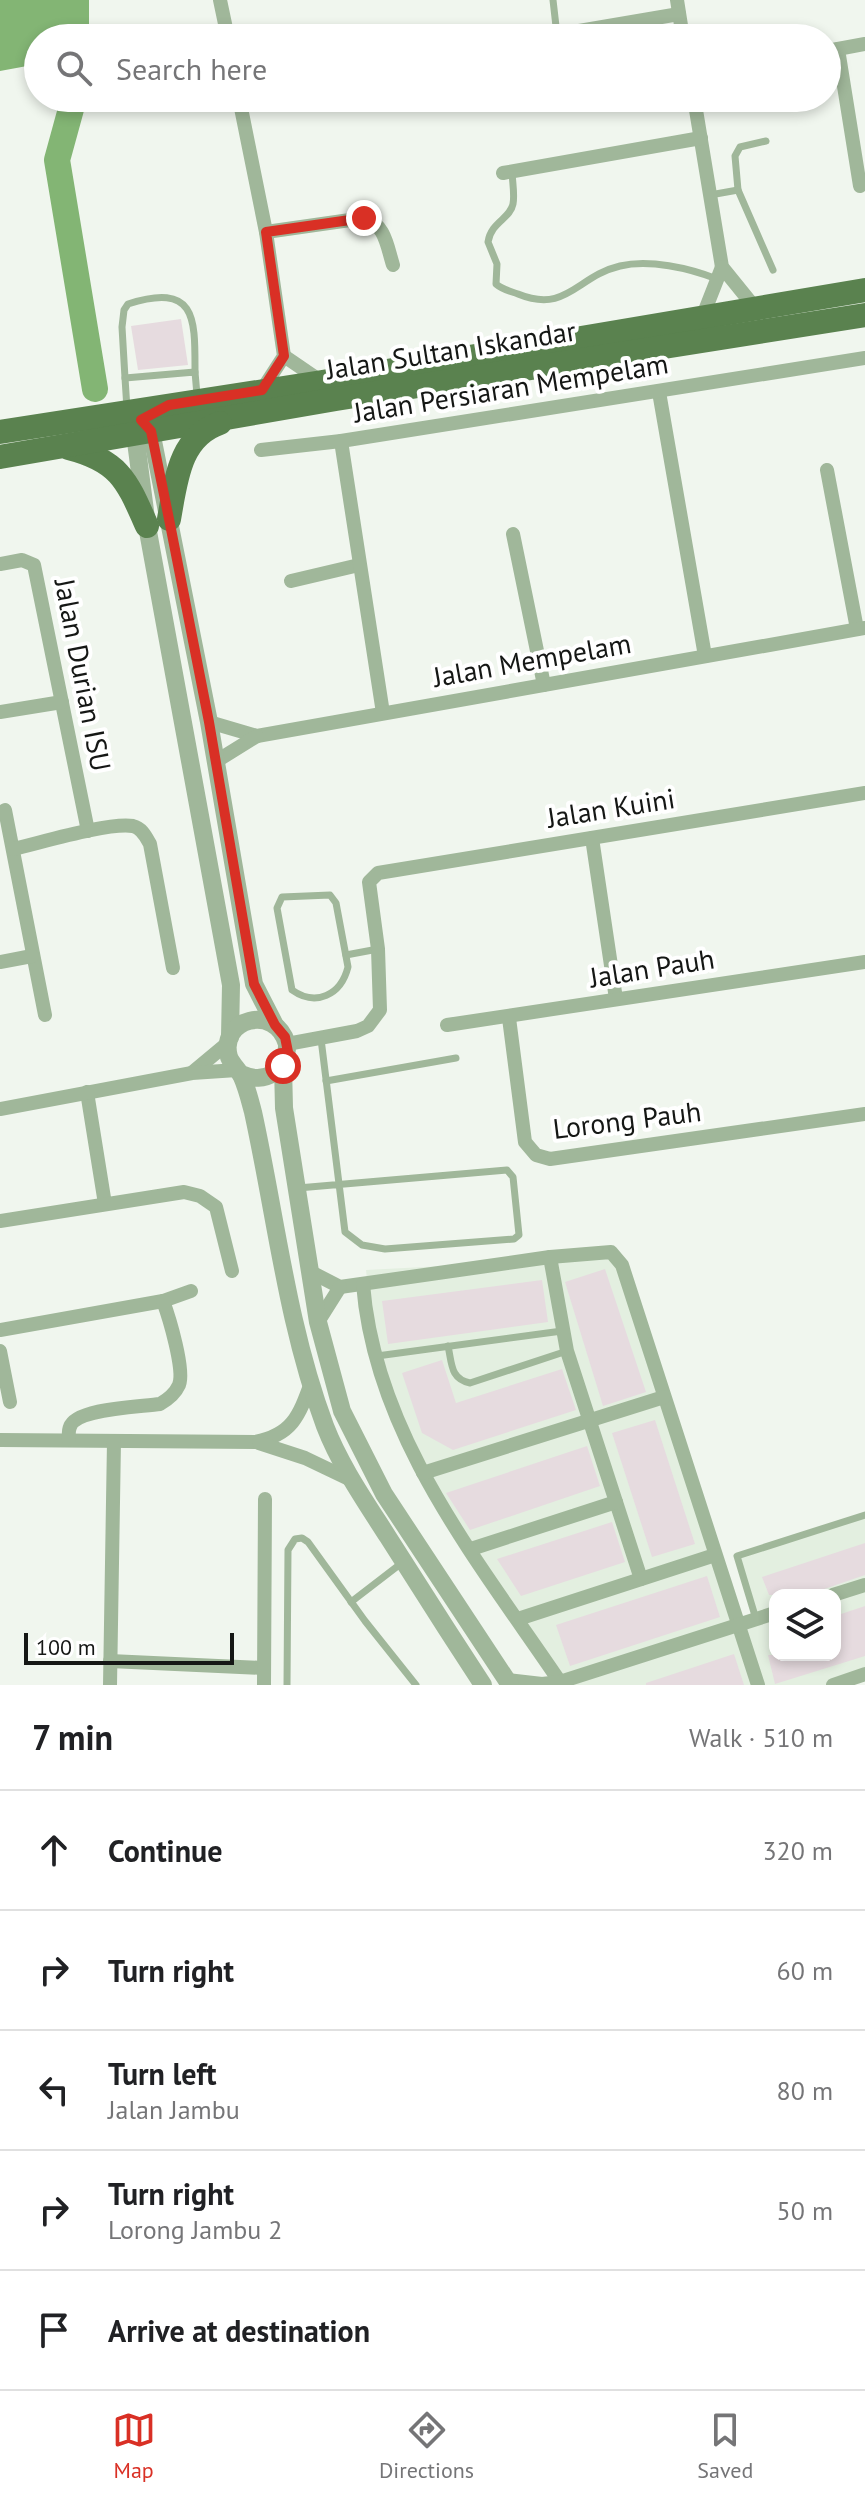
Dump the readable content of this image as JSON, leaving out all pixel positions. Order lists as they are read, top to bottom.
{
  "streets": {
    "main road": ["Jalan Sultan Iskandar"],
    "street": [
      "Jalan Persiaran Mempelam",
      "Jalan Mempelam",
      "Jalan Durian ISU",
      "Jalan Kuini",
      "Jalan Pauh",
      "Lorong Pauh"
    ]
  },
  "crossings": [
    ["Jalan Persiaran Mempelam", "Jalan Mempelam"],
    ["Jalan Pauh", "Lorong Pauh"]
  ],
  "scale_bar": "100 m",
  "page": {
    "search": "Search here",
    "scale": "100 m",
    "heading": ["7 min", "Walk · 510 m"],
    "list": [
      ["Continue", "320 m"],
      ["Turn right", "60 m"],
      ["Turn left", "Jalan Jambu", "80 m"],
      ["Turn right", "Lorong Jambu 2", "50 m"],
      "Arrive at destination"
    ],
    "nav": ["Map", "Directions", "Saved"]
  }
}
